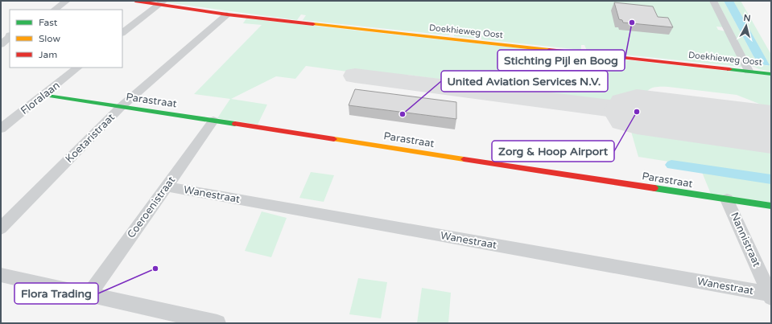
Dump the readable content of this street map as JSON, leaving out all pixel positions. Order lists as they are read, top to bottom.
{
  "streets": {
    "street": [
      "Doekhieweg Oost",
      "Floralaan",
      "Parastraat",
      "Koetaristraat",
      "Wanestraat",
      "Coeroenistraat",
      "Nannistraat"
    ]
  },
  "crossings": [
    ["Doekhieweg Oost", "Koetaristraat"],
    ["Floralaan", "Parastraat"],
    ["Parastraat", "Koetaristraat"],
    ["Parastraat", "Coeroenistraat"],
    ["Parastraat", "Nannistraat"],
    ["Wanestraat", "Coeroenistraat"],
    ["Wanestraat", "Nannistraat"]
  ],
  "places": [
    "Stichting Pijl en Boog",
    "Zorg & Hoop Airport",
    "United Aviation Services N.V.",
    "Flora Trading"
  ],
  "legend": ["Fast", "Slow", "Jam"],
  "north": "top"
}
